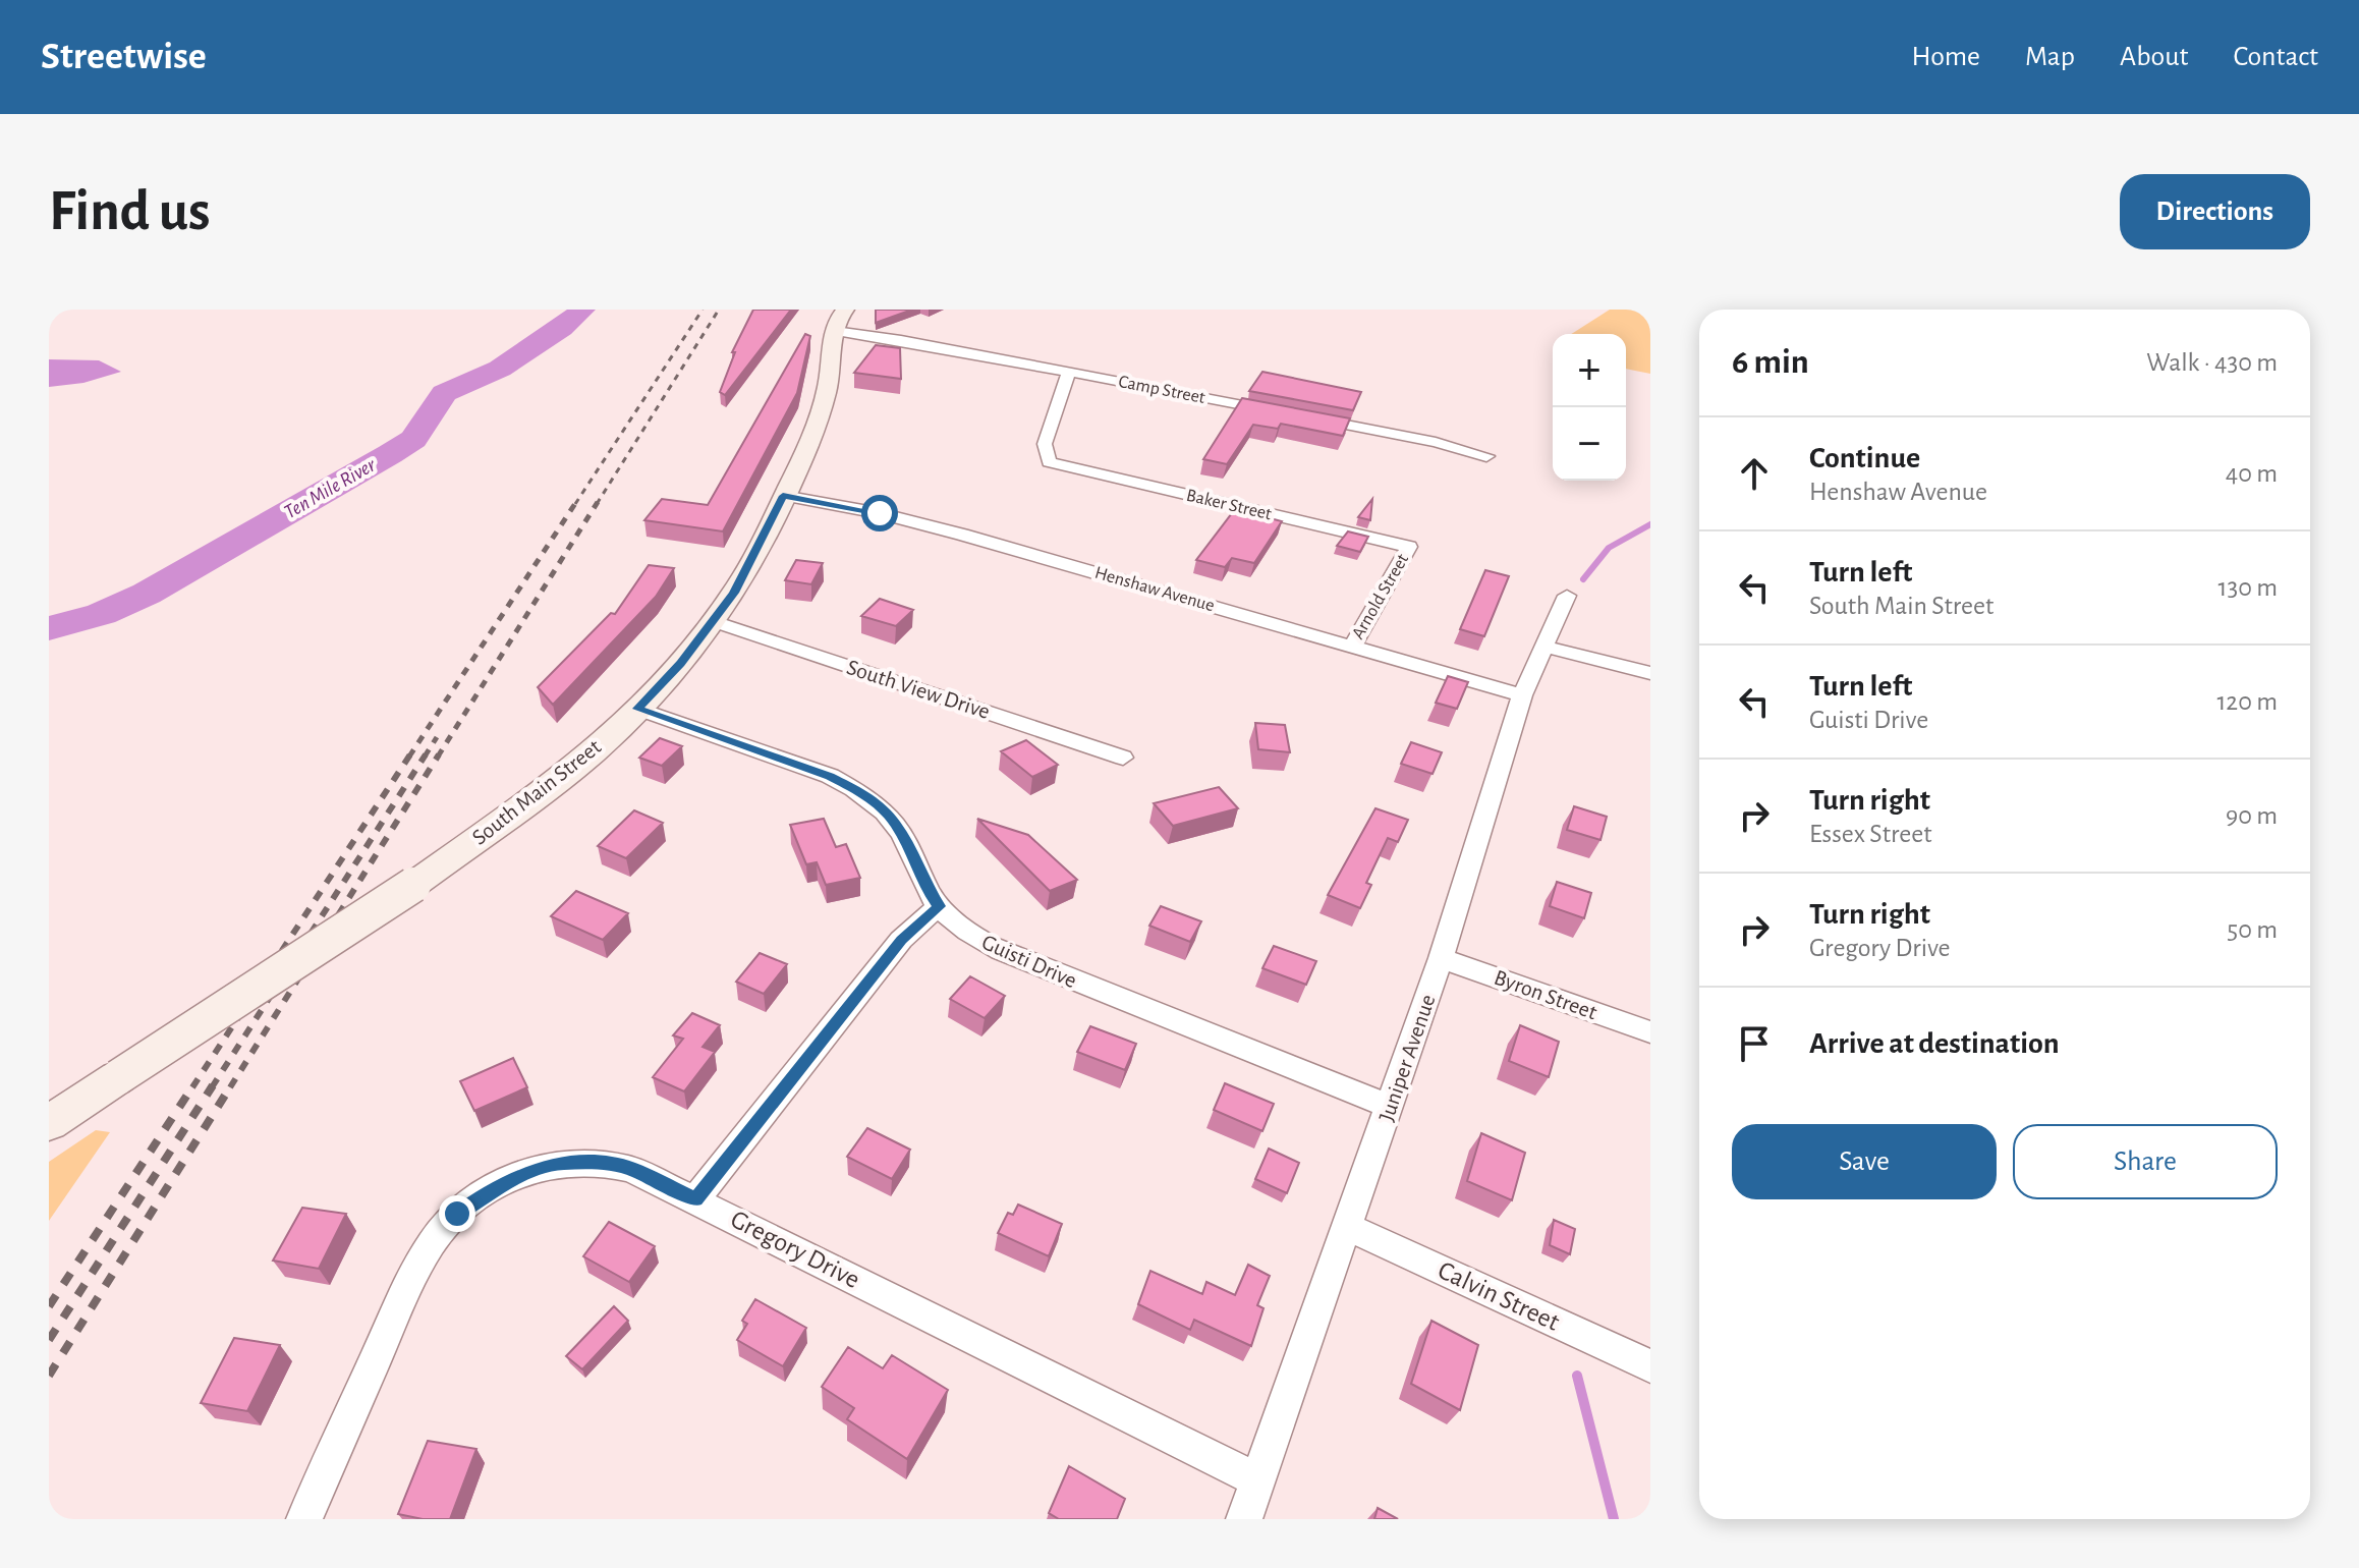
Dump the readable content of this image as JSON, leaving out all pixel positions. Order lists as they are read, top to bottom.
{
  "streets": {
    "main road": ["South Main Street"],
    "street": [
      "Camp Street",
      "Baker Street",
      "Henshaw Avenue",
      "Arnold Street",
      "South View Drive",
      "Guisti Drive",
      "Byron Street",
      "Juniper Avenue",
      "Gregory Drive",
      "Calvin Street"
    ]
  },
  "crossings": [
    ["Camp Street", "Baker Street"],
    ["Camp Street", "South Main Street"],
    ["Baker Street", "Arnold Street"],
    ["Henshaw Avenue", "Arnold Street"],
    ["Henshaw Avenue", "South Main Street"],
    ["Henshaw Avenue", "Juniper Avenue"],
    ["South View Drive", "South Main Street"],
    ["South Main Street", "Guisti Drive"],
    ["Guisti Drive", "Juniper Avenue"],
    ["Byron Street", "Juniper Avenue"],
    ["Juniper Avenue", "Gregory Drive"],
    ["Juniper Avenue", "Calvin Street"]
  ],
  "water": ["Ten Mile River"],
  "page": {
    "header": "Streetwise",
    "nav": [
      "Home",
      "Map",
      "About",
      "Contact"
    ],
    "buttons": [
      "Directions",
      ["Save", "Share"]
    ],
    "title": "Find us",
    "heading": ["6 min", "Walk · 430 m"],
    "map_buttons": ["+", "−"],
    "list": [
      ["Continue", "Henshaw Avenue", "40 m"],
      ["Turn left", "South Main Street", "130 m"],
      ["Turn left", "Guisti Drive", "120 m"],
      ["Turn right", "Essex Street", "90 m"],
      ["Turn right", "Gregory Drive", "50 m"],
      "Arrive at destination"
    ]
  }
}
